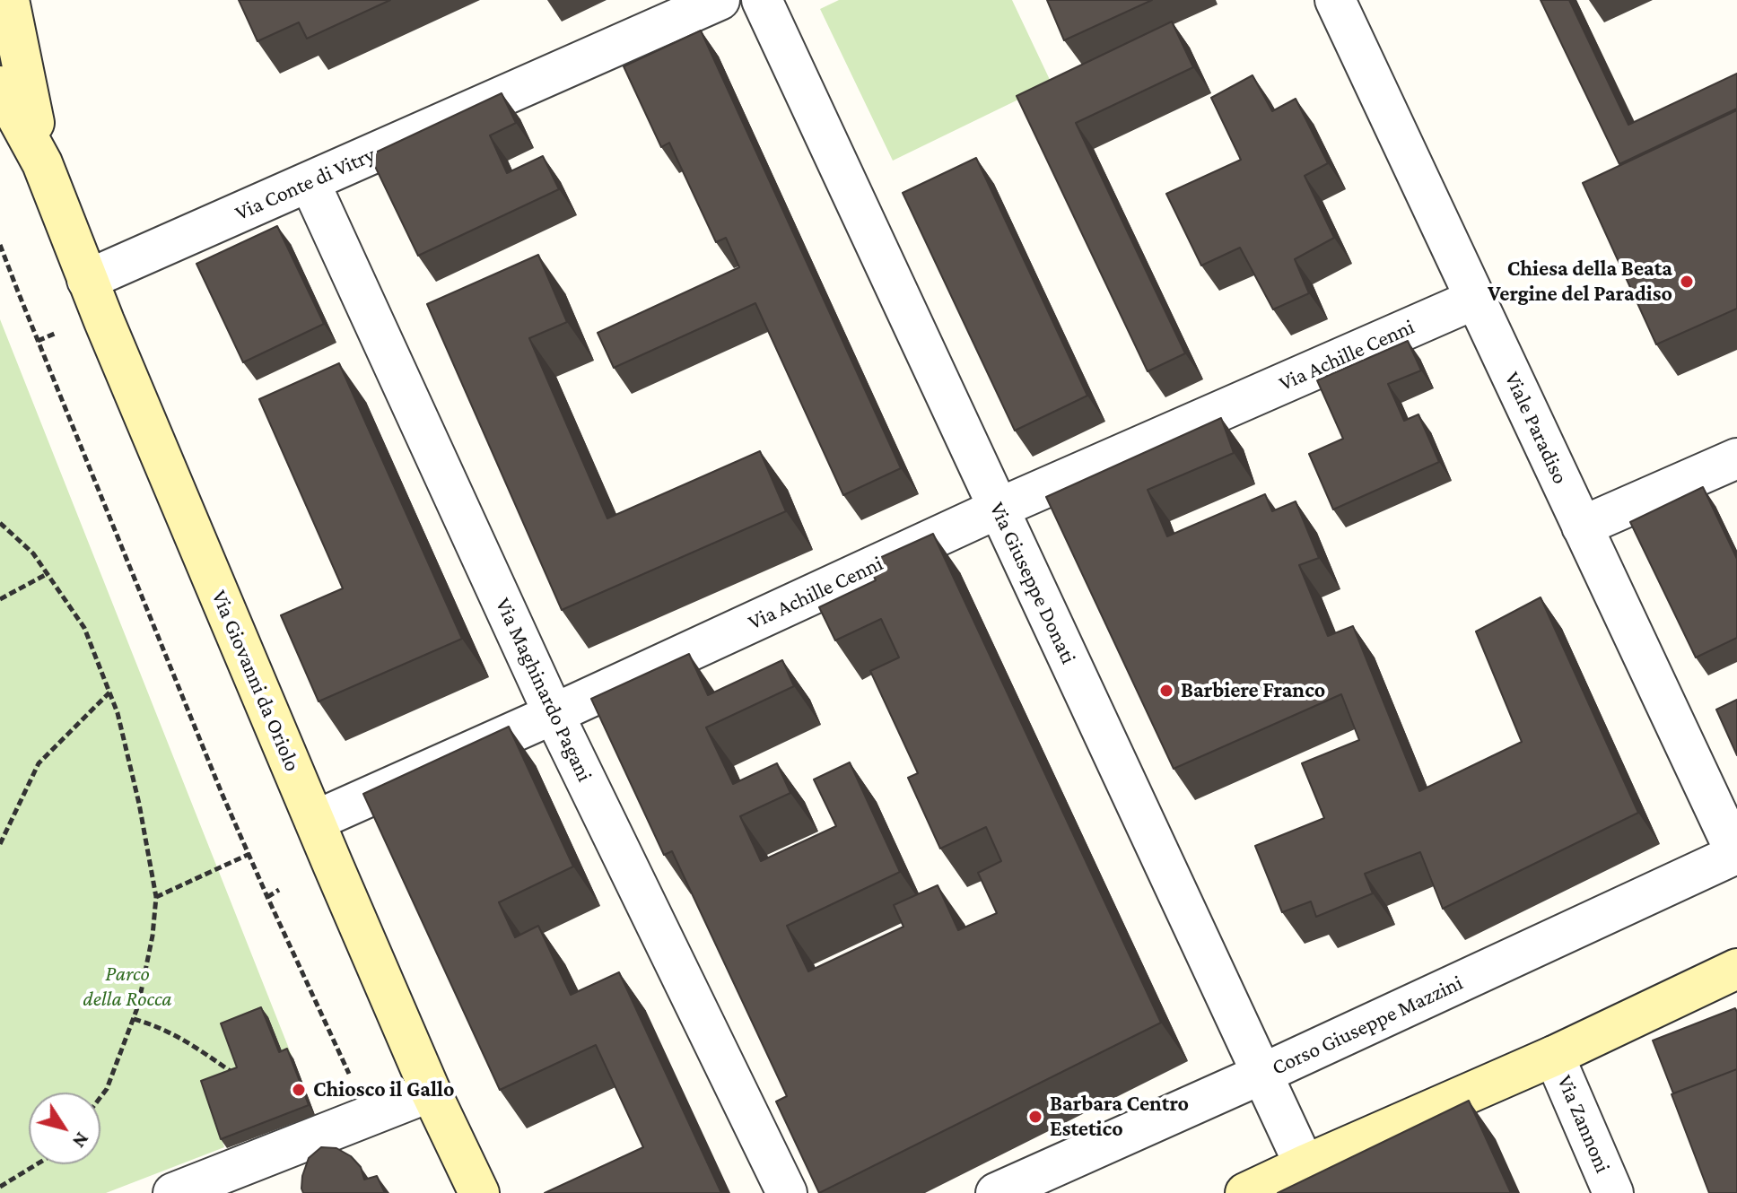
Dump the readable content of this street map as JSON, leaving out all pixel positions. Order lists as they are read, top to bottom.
{
  "streets": {
    "main road": ["Via Giovanni da Oriolo"],
    "street": [
      "Via Conte di Vitry",
      "Via Achille Cenni",
      "Viale Paradiso",
      "Via Giuseppe Donati",
      "Via Maghinardo Pagani",
      "Corso Giuseppe Mazzini",
      "Via Zannoni"
    ]
  },
  "crossings": [
    ["Via Conte di Vitry", "Via Giovanni da Oriolo"],
    ["Via Conte di Vitry", "Via Maghinardo Pagani"],
    ["Via Achille Cenni", "Viale Paradiso"],
    ["Via Achille Cenni", "Via Giuseppe Donati"],
    ["Via Achille Cenni", "Via Giovanni da Oriolo"],
    ["Via Achille Cenni", "Via Maghinardo Pagani"],
    ["Viale Paradiso", "Corso Giuseppe Mazzini"],
    ["Via Giuseppe Donati", "Corso Giuseppe Mazzini"]
  ],
  "parks": ["Parco della Rocca"],
  "places": [
    "Chiesa della Beata Vergine del Paradiso",
    "Barbiere Franco",
    "Chiosco il Gallo",
    "Barbara Centro Estetico"
  ],
  "north": "bottom right"
}
